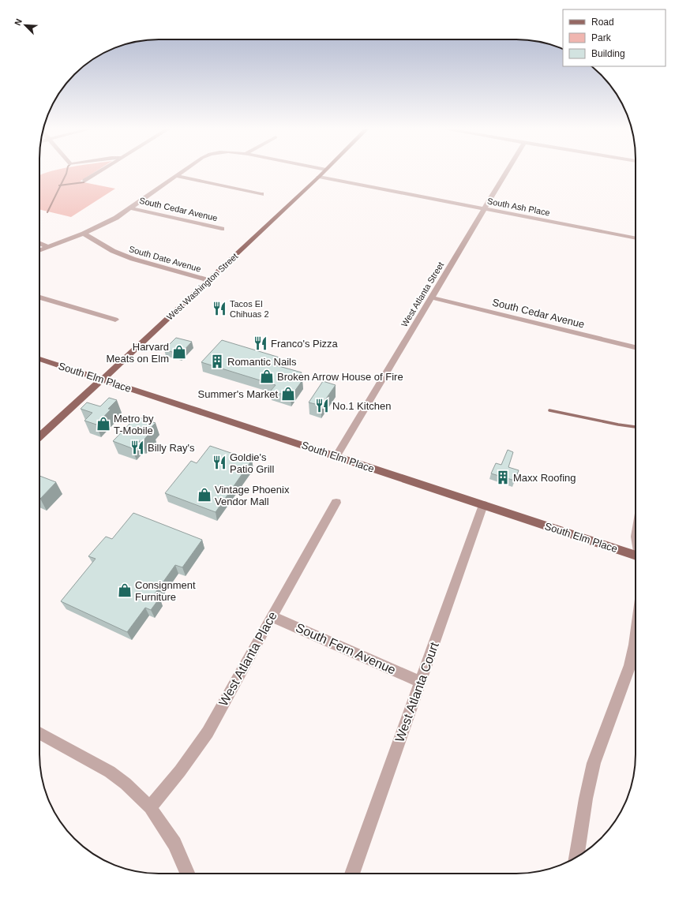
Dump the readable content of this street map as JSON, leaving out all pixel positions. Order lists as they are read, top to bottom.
{
  "streets": {
    "main road": ["West Washington Street", "South Elm Place"],
    "street": [
      "South Ash Place",
      "South Cedar Avenue",
      "South Date Avenue",
      "West Atlanta Street",
      "South Fern Avenue",
      "West Atlanta Place",
      "West Atlanta Court"
    ]
  },
  "crossings": [
    ["South Ash Place", "West Washington Street"],
    ["South Ash Place", "West Atlanta Street"],
    ["South Cedar Avenue", "West Atlanta Street"],
    ["South Date Avenue", "West Washington Street"],
    ["West Washington Street", "South Elm Place"],
    ["West Atlanta Street", "South Elm Place"],
    ["South Elm Place", "West Atlanta Court"],
    ["South Fern Avenue", "West Atlanta Place"],
    ["South Fern Avenue", "West Atlanta Court"]
  ],
  "places": {
    "restaurant": [
      "Tacos El Chihuas 2",
      "Franco's Pizza",
      "No.1 Kitchen",
      "Billy Ray's",
      "Goldie's Patio Grill"
    ],
    "shop": [
      "Harvard Meats on Elm",
      "Broken Arrow House of Fire",
      "Summer's Market",
      "Metro by T-Mobile",
      "Vintage Phoenix Vendor Mall",
      "Consignment Furniture"
    ],
    "building": ["Romantic Nails", "Maxx Roofing"]
  },
  "legend": ["Road", "Park", "Building"],
  "north": "top left"
}
